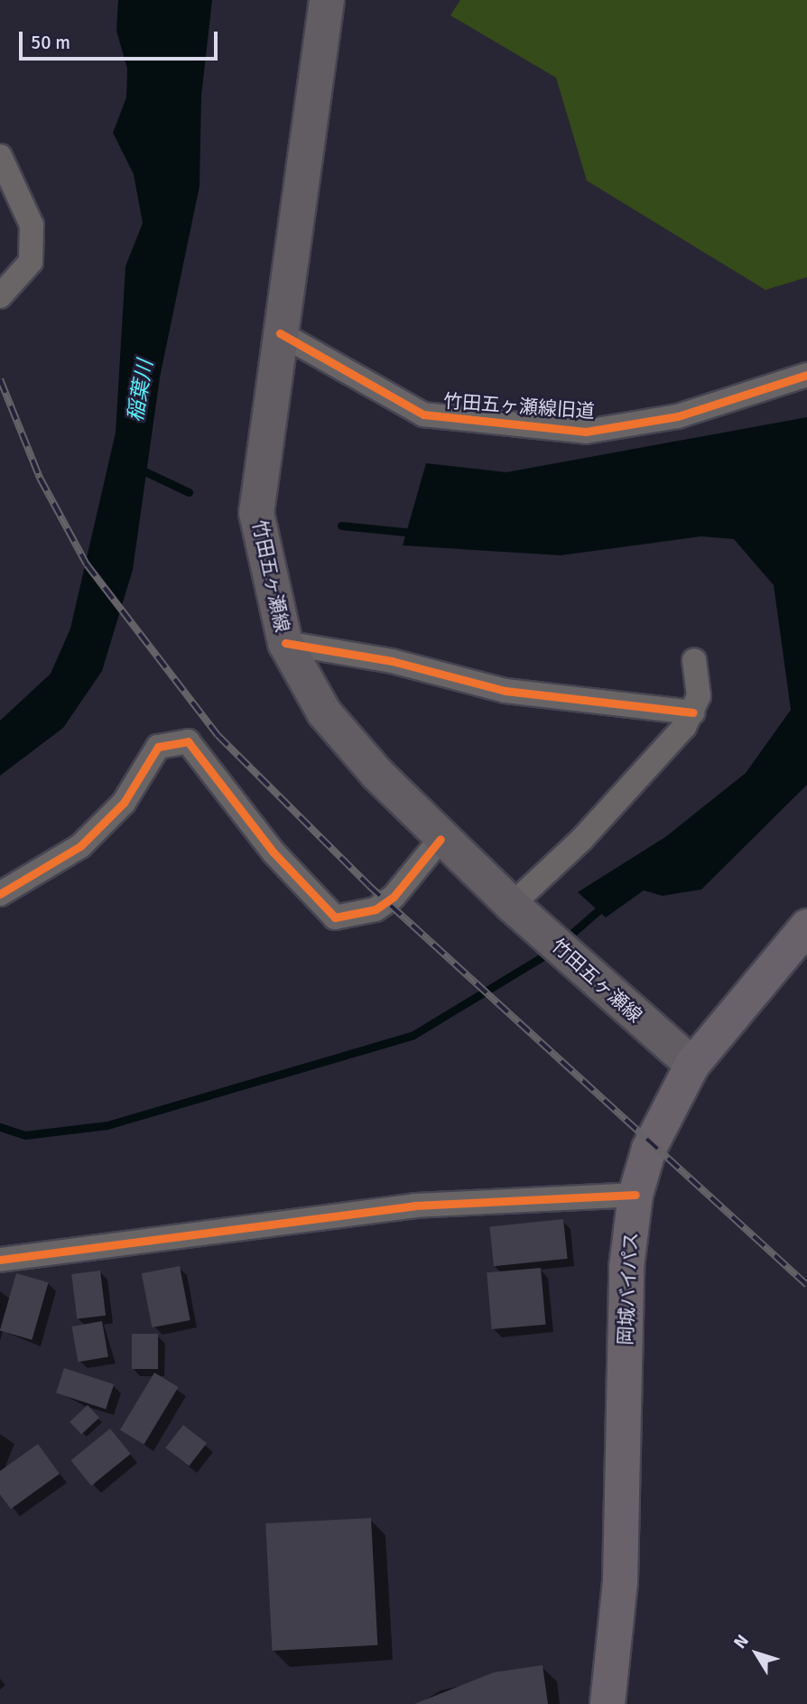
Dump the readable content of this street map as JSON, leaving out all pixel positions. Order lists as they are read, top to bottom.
{
  "streets": {
    "highway": ["岡城バイパス"],
    "main road": ["竹田五ヶ瀬線"],
    "street": ["竹田五ヶ瀬線旧道"]
  },
  "crossings": [
    ["竹田五ヶ瀬線旧道", "竹田五ヶ瀬線"],
    ["竹田五ヶ瀬線", "岡城バイパス"]
  ],
  "water": ["稲葉川"],
  "scale_bar": "50 m",
  "north": "top left"
}
